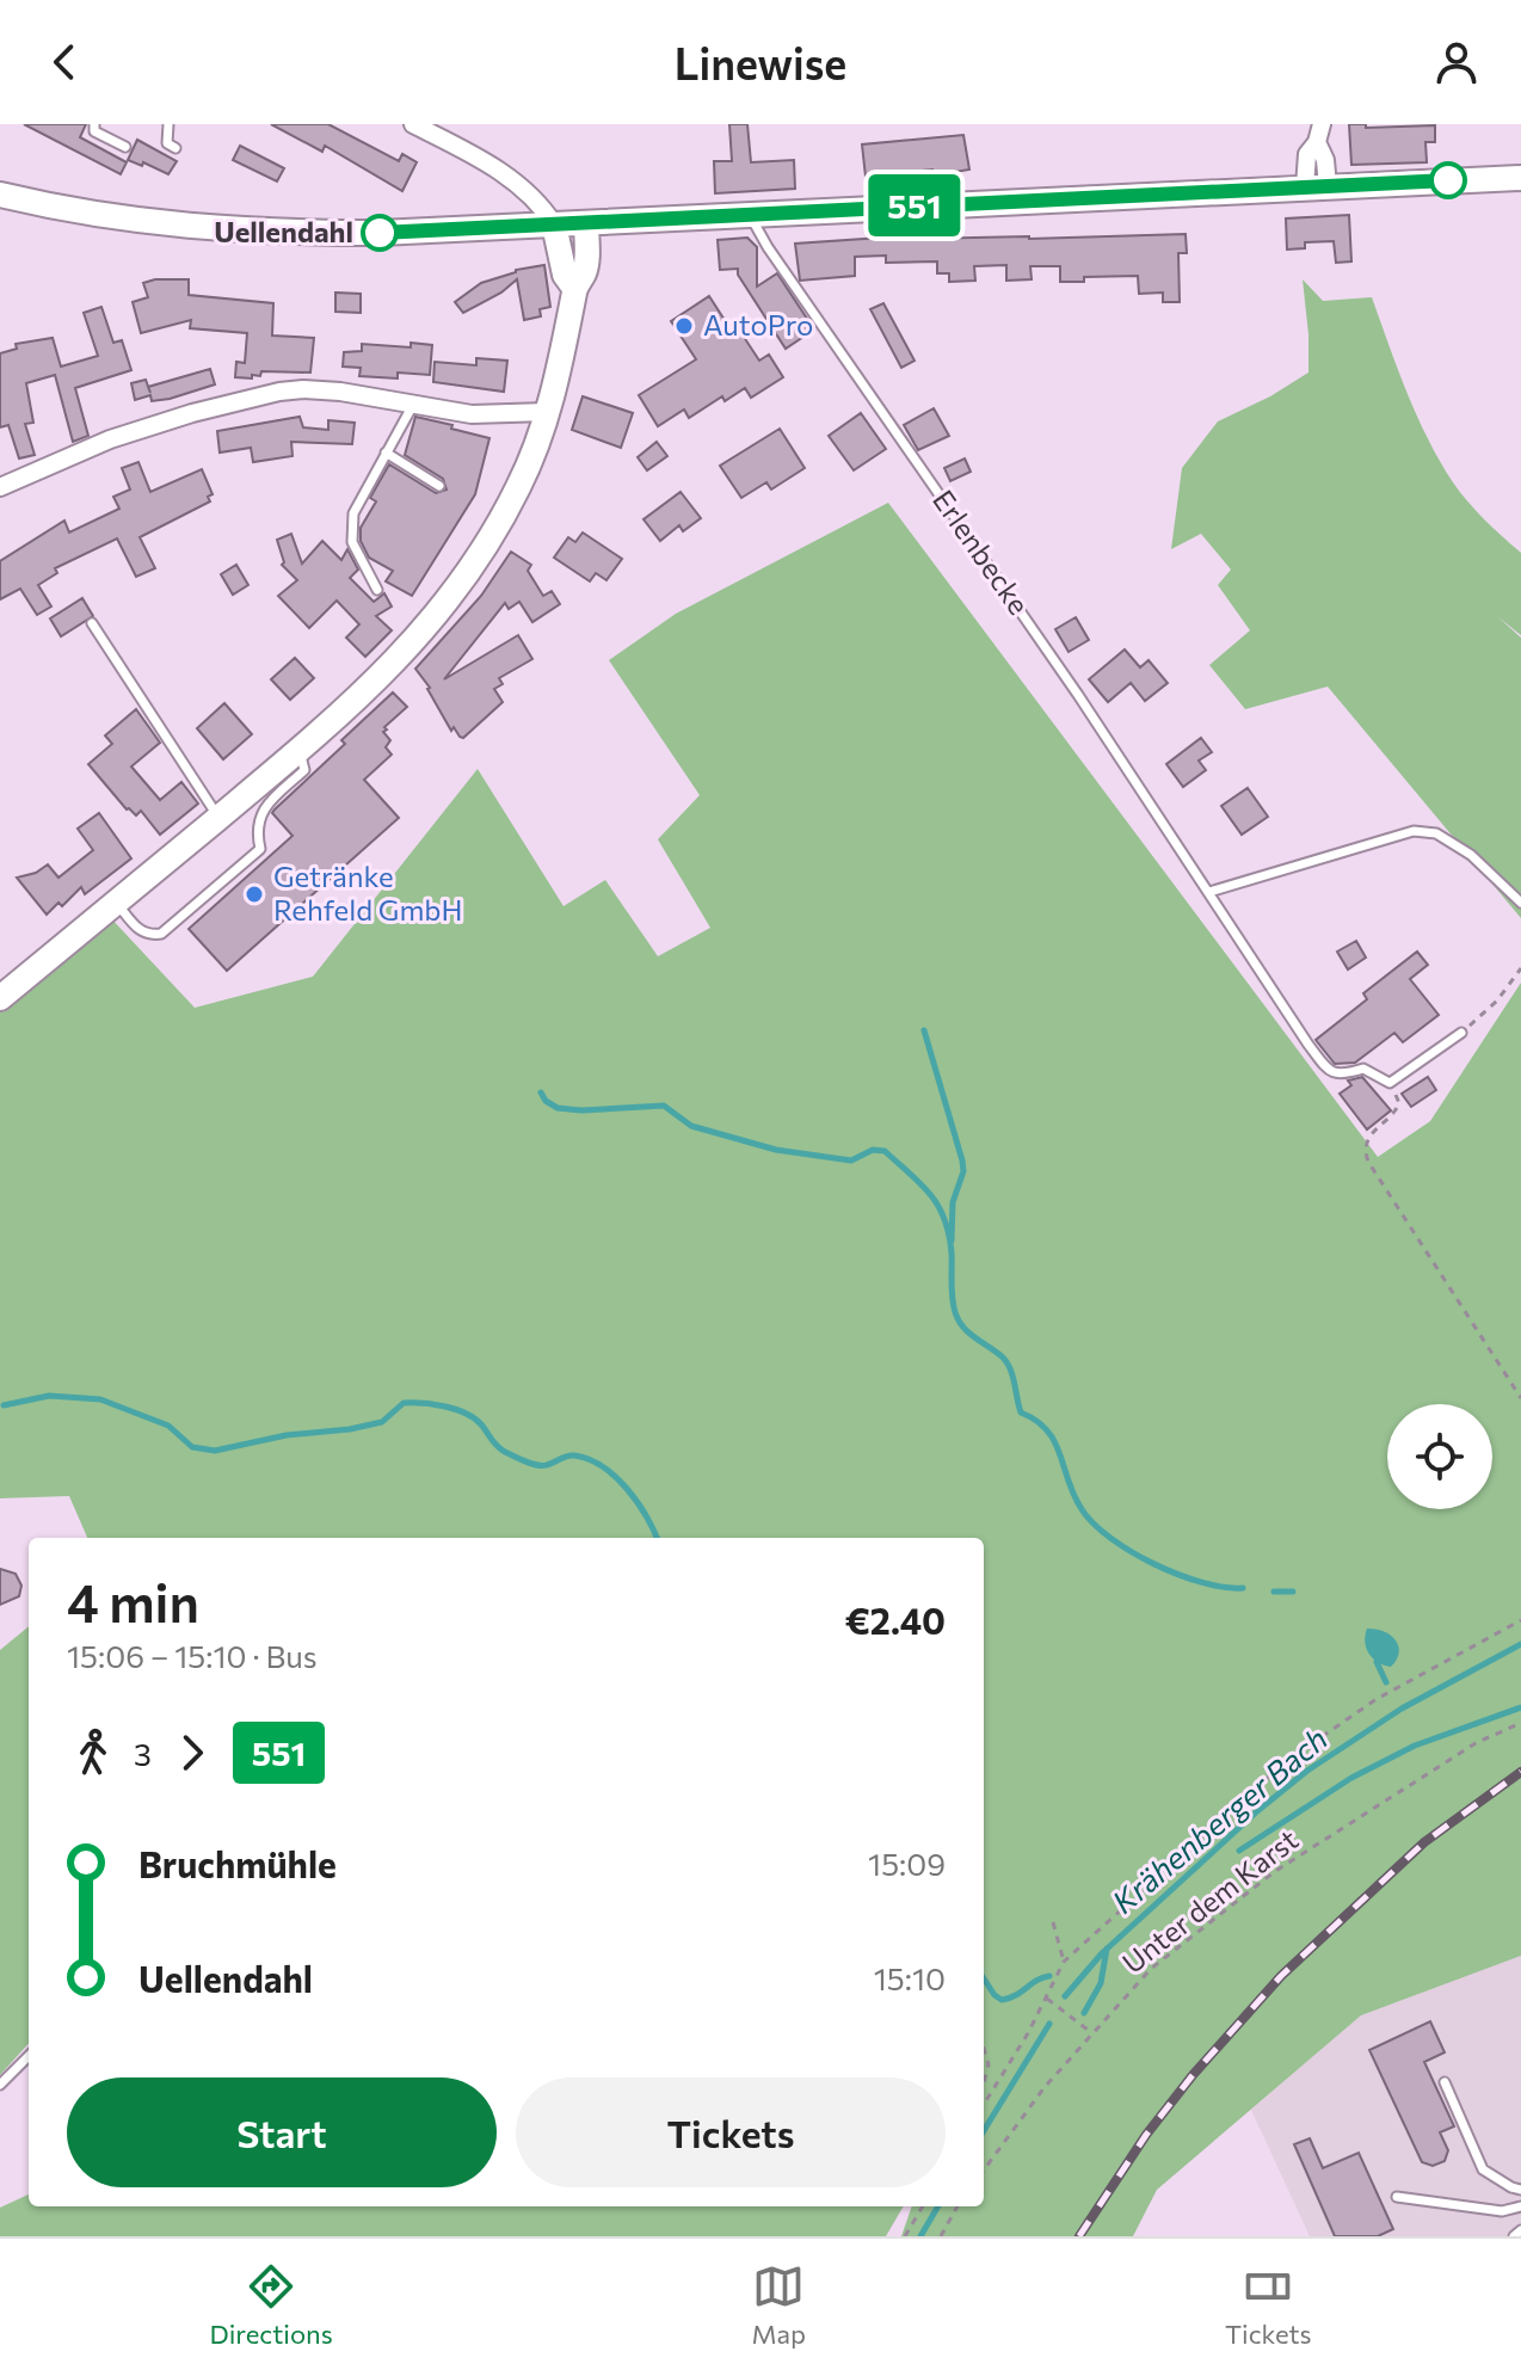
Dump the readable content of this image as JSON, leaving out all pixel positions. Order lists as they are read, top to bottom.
{
  "streets": {
    "lane": ["Erlenbecke"],
    "path": ["Unter dem Karst"]
  },
  "water": ["Krähenberger Bach"],
  "places": ["Uellendahl", "AutoPro", "Getränke Rehfeld GmbH"],
  "lines": ["bus line 551"],
  "page": {
    "header": "Linewise",
    "on_map": "551",
    "heading": ["4 min", "15:06 – 15:10 · Bus", "€2.40"],
    "legs": ["3", "551"],
    "list": [
      {
        "name": "Bruchmühle",
        "value": "15:09"
      },
      {
        "name": "Uellendahl",
        "value": "15:10"
      }
    ],
    "buttons": ["Start", "Tickets"],
    "tabs": ["Directions", "Map", "Tickets"]
  }
}
